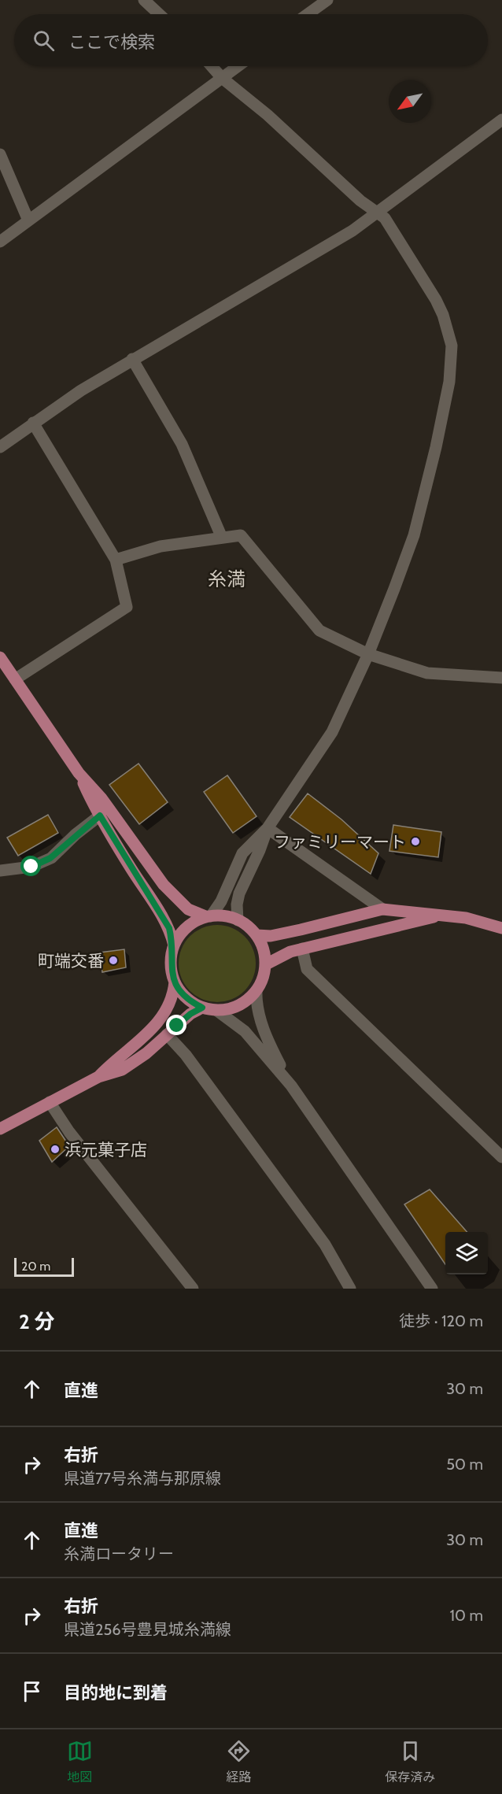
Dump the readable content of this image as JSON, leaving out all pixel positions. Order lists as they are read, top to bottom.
{
  "districts": ["糸満"],
  "places": ["ファミリーマート", "町端交番", "浜元菓子店"],
  "scale_bar": "20 m",
  "north": "bottom left",
  "page": {
    "search": "ここで検索",
    "scale": "20 m",
    "heading": ["2 分", "徒歩 · 120 m"],
    "list": [
      ["直進", "30 m"],
      ["右折", "県道77号糸満与那原線", "50 m"],
      ["直進", "糸満ロータリー", "30 m"],
      ["右折", "県道256号豊見城糸満線", "10 m"],
      "目的地に到着"
    ],
    "nav": ["地図", "経路", "保存済み"]
  }
}
